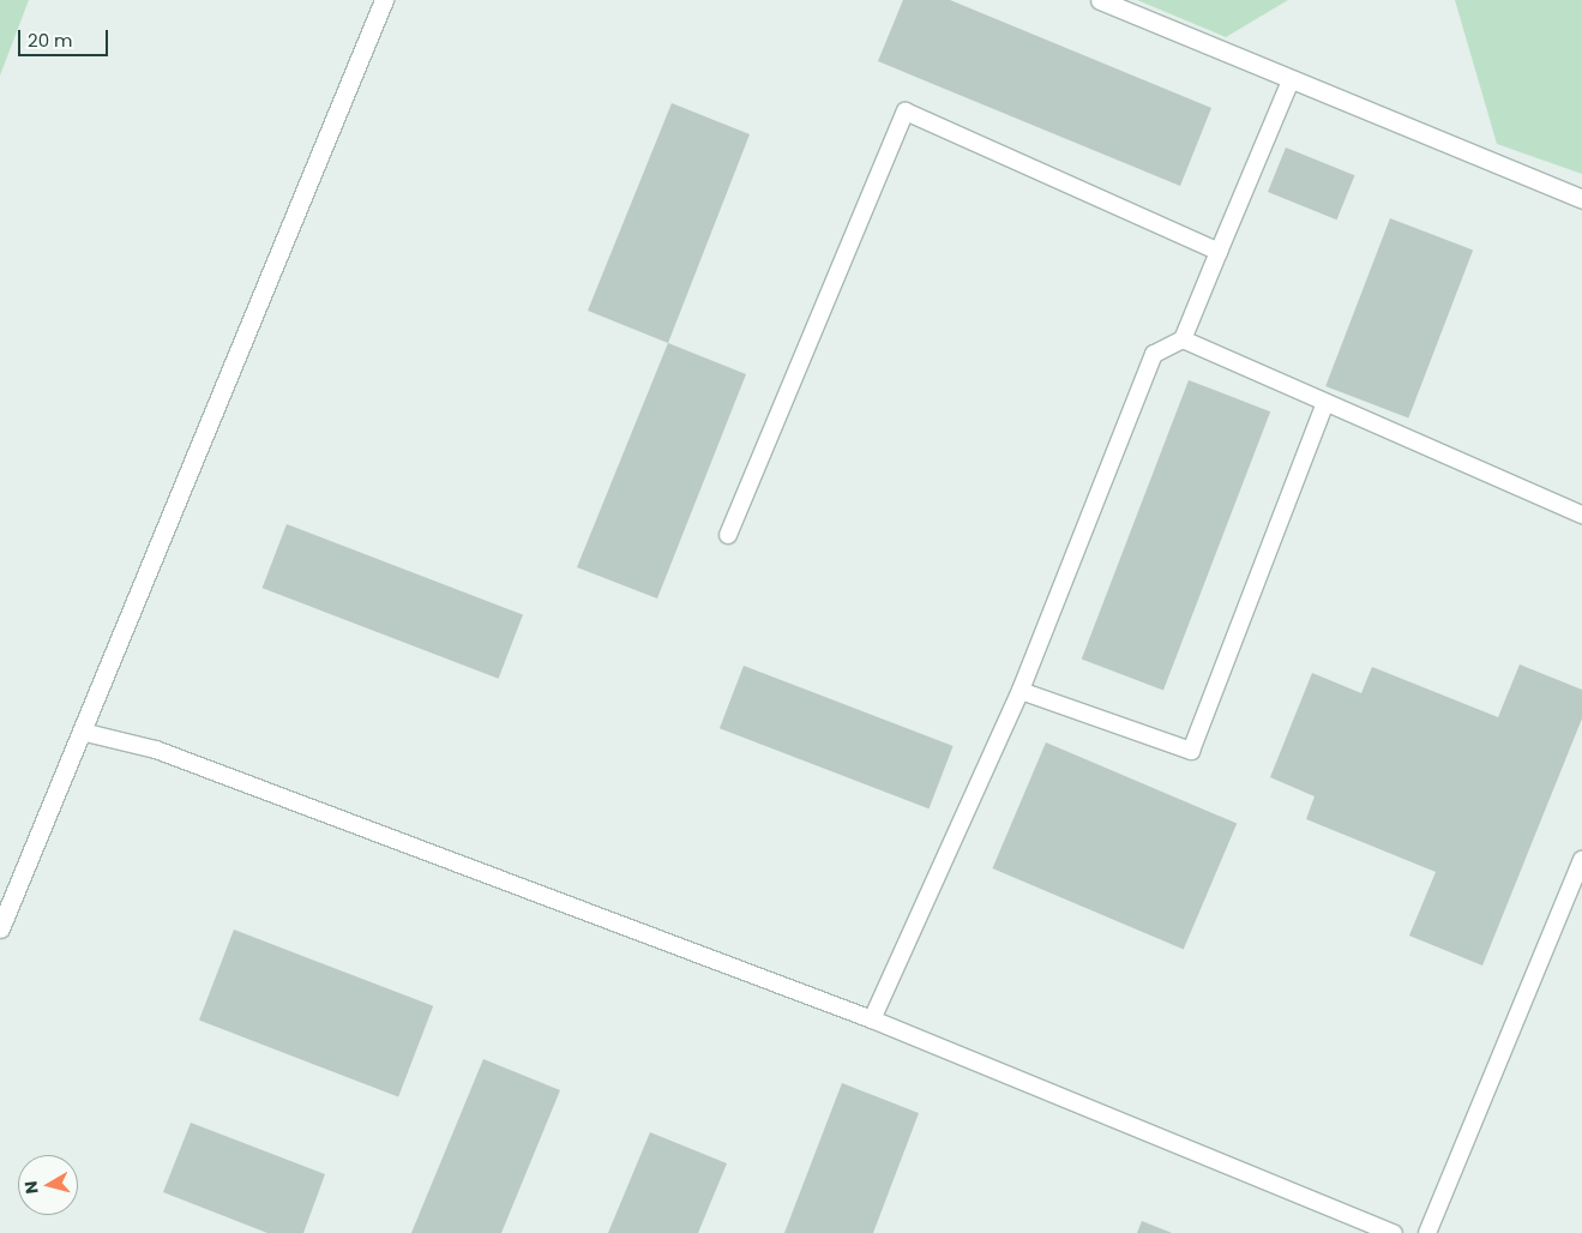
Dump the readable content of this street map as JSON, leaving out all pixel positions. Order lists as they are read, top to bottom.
{
  "scale_bar": "20 m",
  "north": "left"
}
